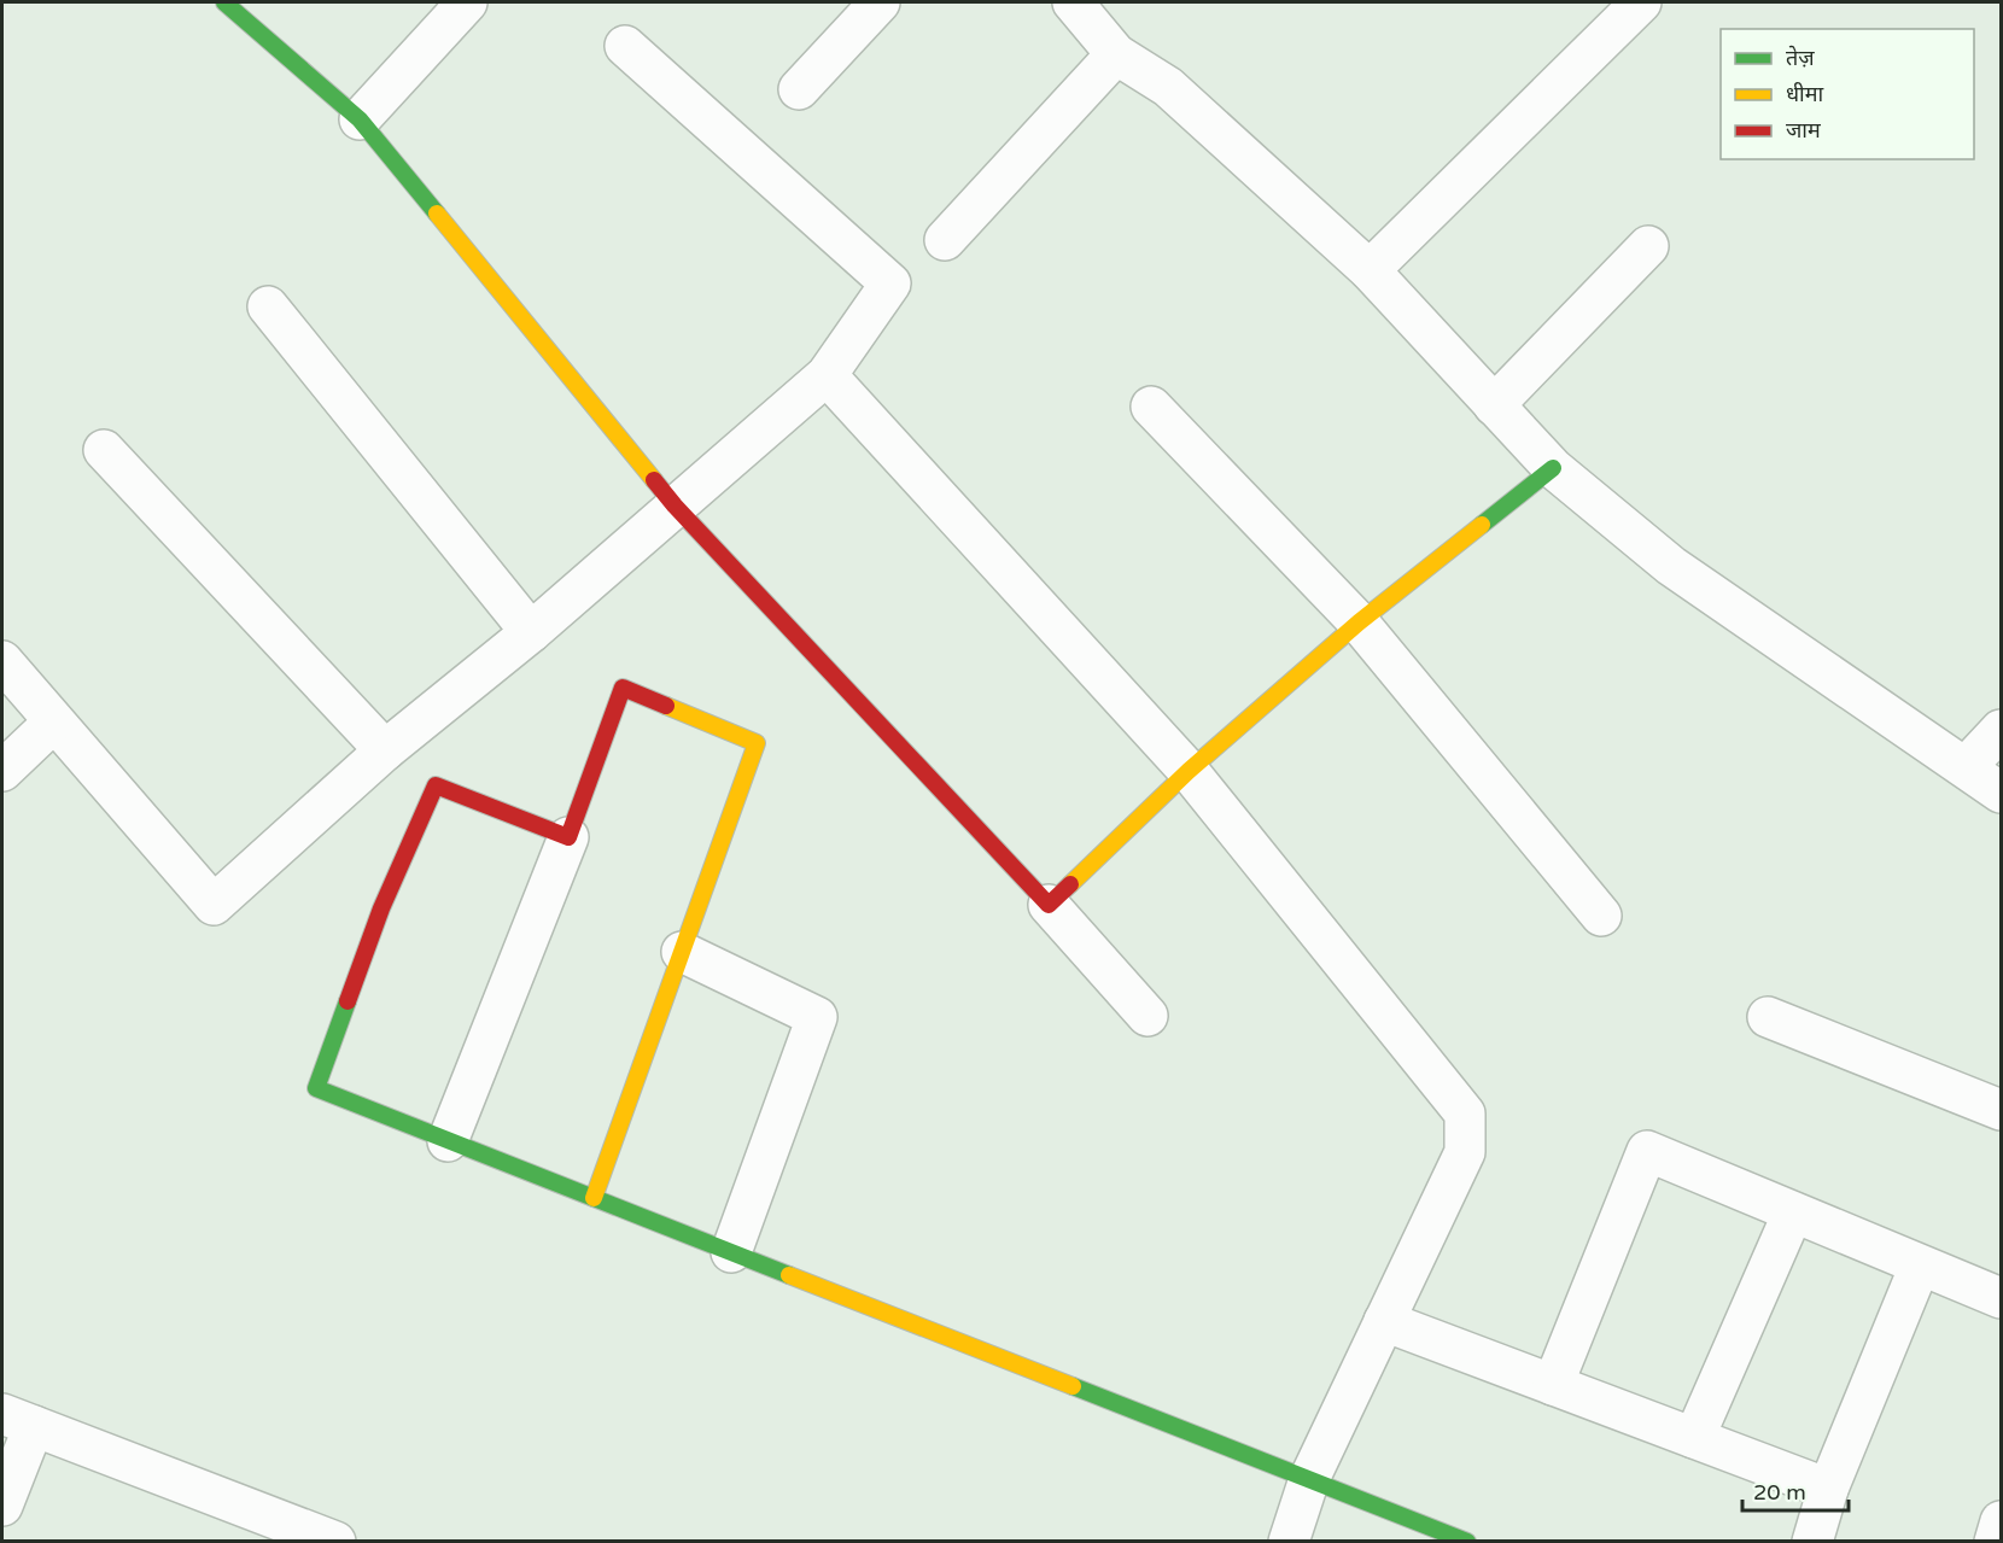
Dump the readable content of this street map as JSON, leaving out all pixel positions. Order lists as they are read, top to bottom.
{
  "legend": ["तेज़", "धीमा", "जाम"],
  "scale_bar": "20 m"
}
